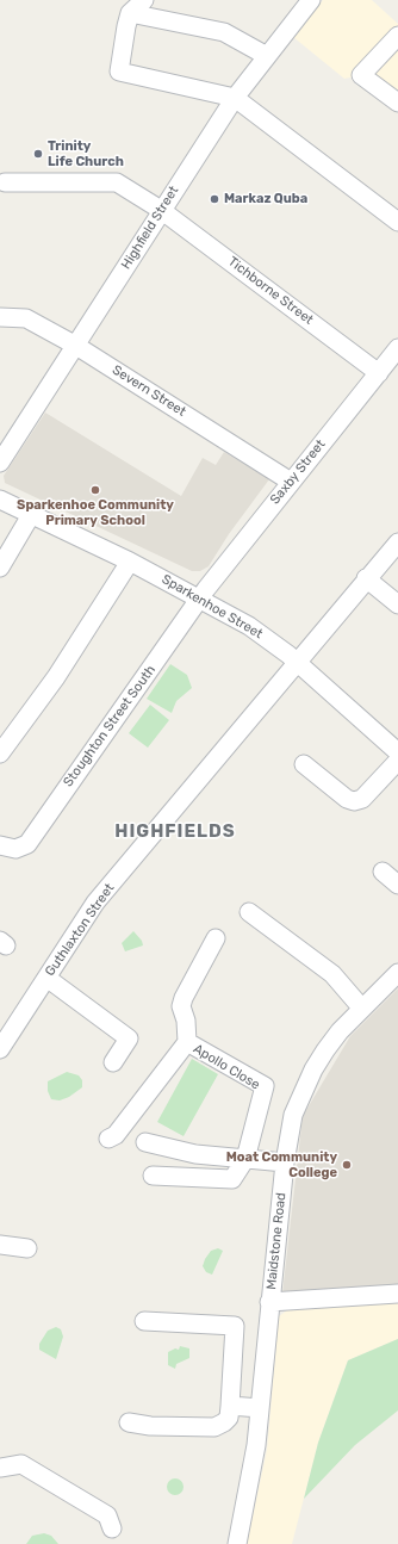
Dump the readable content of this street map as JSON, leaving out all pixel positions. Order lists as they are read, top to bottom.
{
  "streets": {
    "street": [
      "Highfield Street",
      "Tichborne Street",
      "Severn Street",
      "Saxby Street",
      "Sparkenhoe Street",
      "Stoughton Street South",
      "Guthlaxton Street",
      "Apollo Close",
      "Maidstone Road"
    ]
  },
  "crossings": [
    ["Highfield Street", "Tichborne Street"],
    ["Highfield Street", "Severn Street"],
    ["Tichborne Street", "Saxby Street"],
    ["Severn Street", "Saxby Street"],
    ["Saxby Street", "Sparkenhoe Street"],
    ["Saxby Street", "Stoughton Street South"],
    ["Sparkenhoe Street", "Stoughton Street South"],
    ["Sparkenhoe Street", "Guthlaxton Street"]
  ],
  "districts": ["HIGHFIELDS"],
  "places": [
    "Trinity Life Church",
    "Markaz Quba",
    "Sparkenhoe Community Primary School",
    "Moat Community College"
  ]
}
